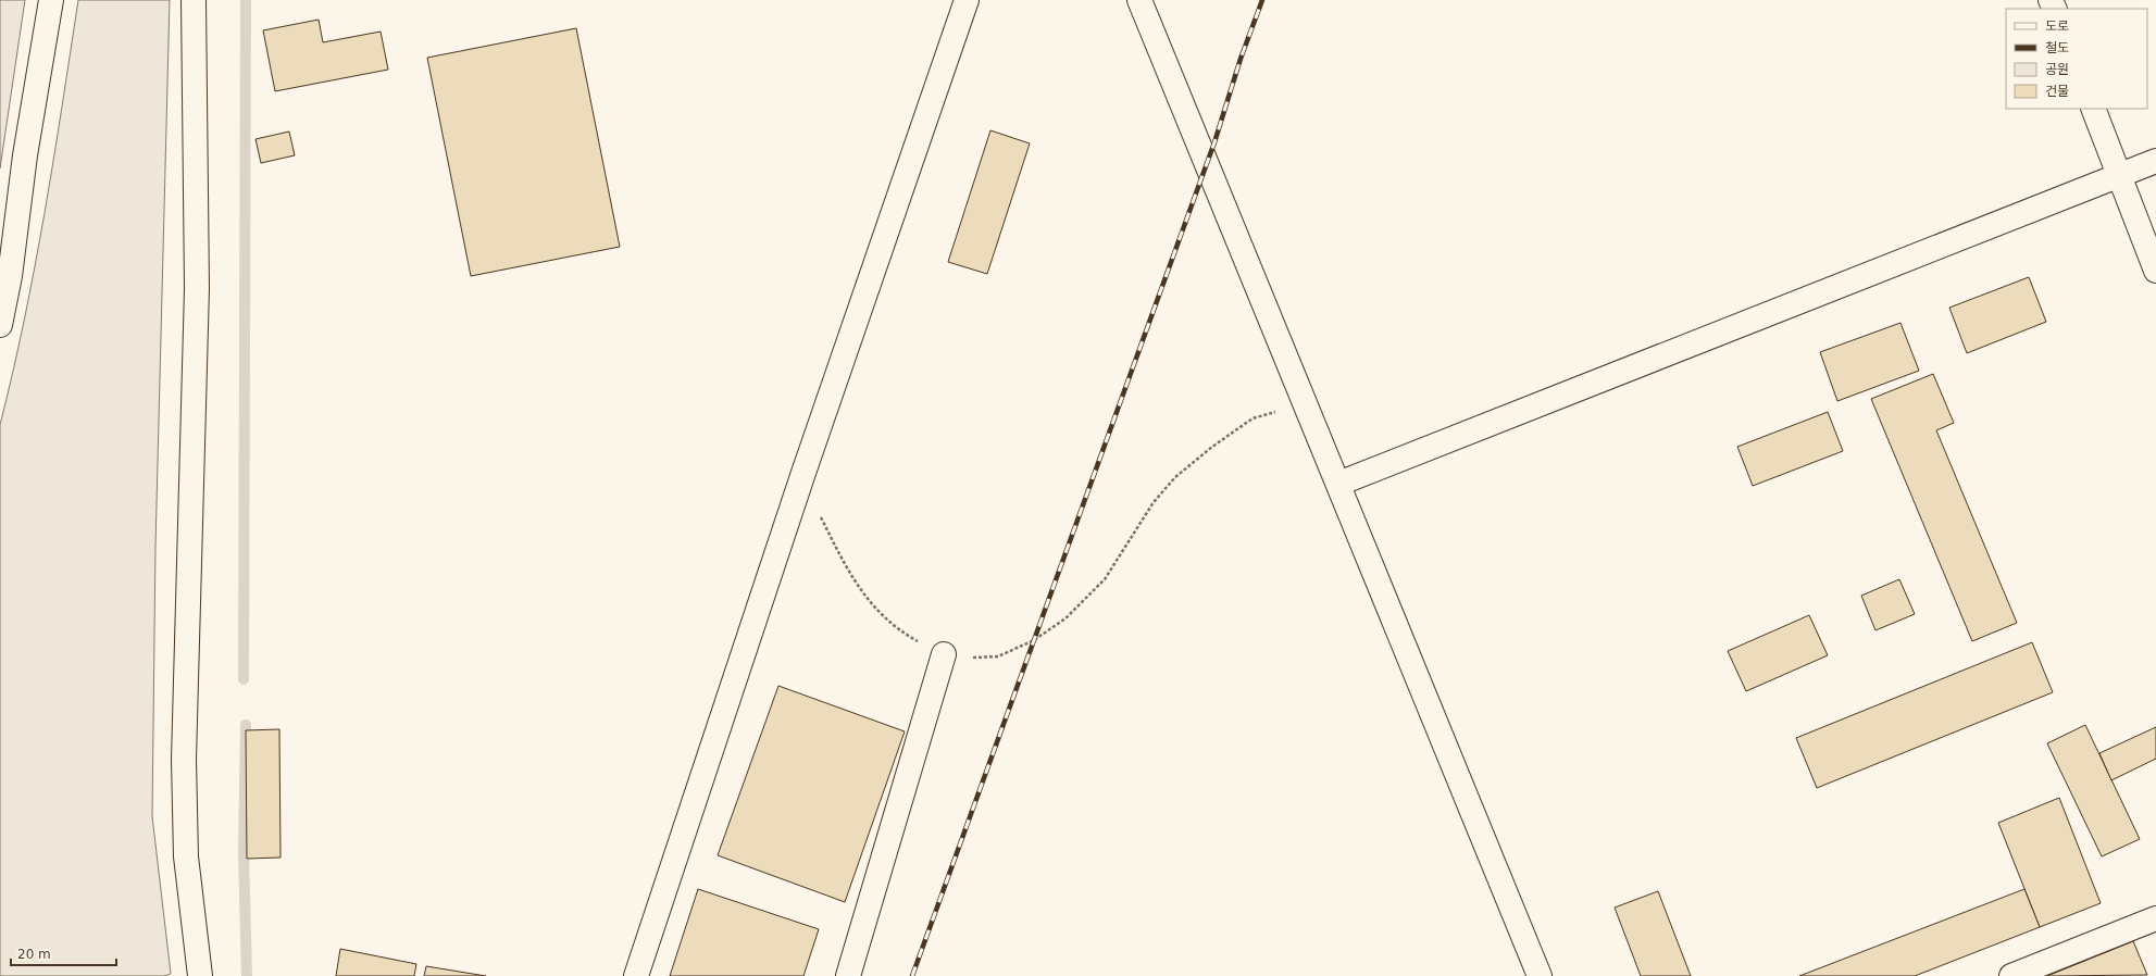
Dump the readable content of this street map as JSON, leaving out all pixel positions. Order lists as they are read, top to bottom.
{
  "legend": [
    "도로",
    "철도",
    "공원",
    "건물"
  ],
  "scale_bar": "20 m"
}
